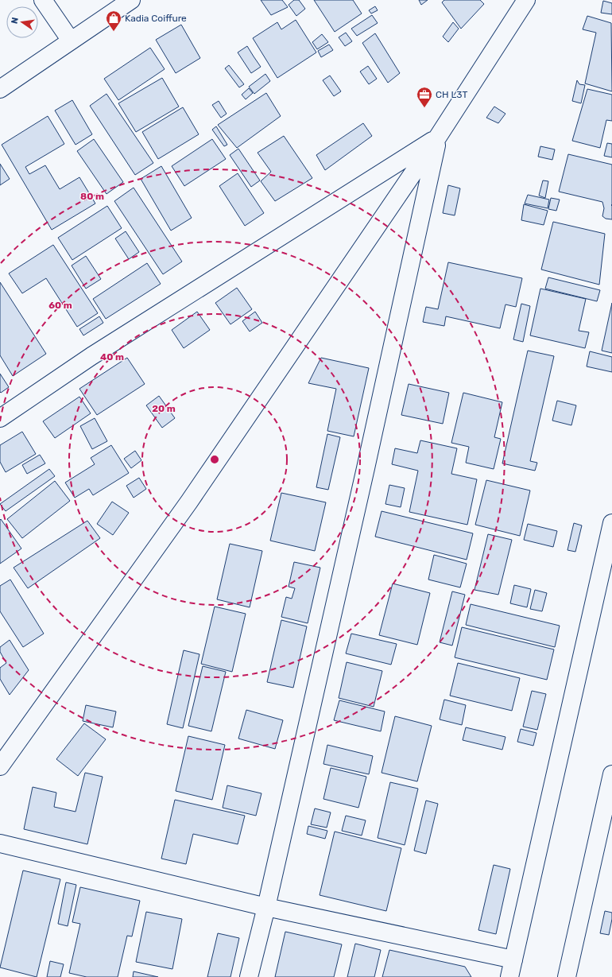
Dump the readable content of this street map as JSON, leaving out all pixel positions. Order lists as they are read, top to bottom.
{
  "places": {
    "shop": ["Kadia Coiffure"],
    "office": ["CH L3T"]
  },
  "north": "left",
  "rings": [
    "80 m",
    "60 m",
    "40 m",
    "20 m"
  ]
}
